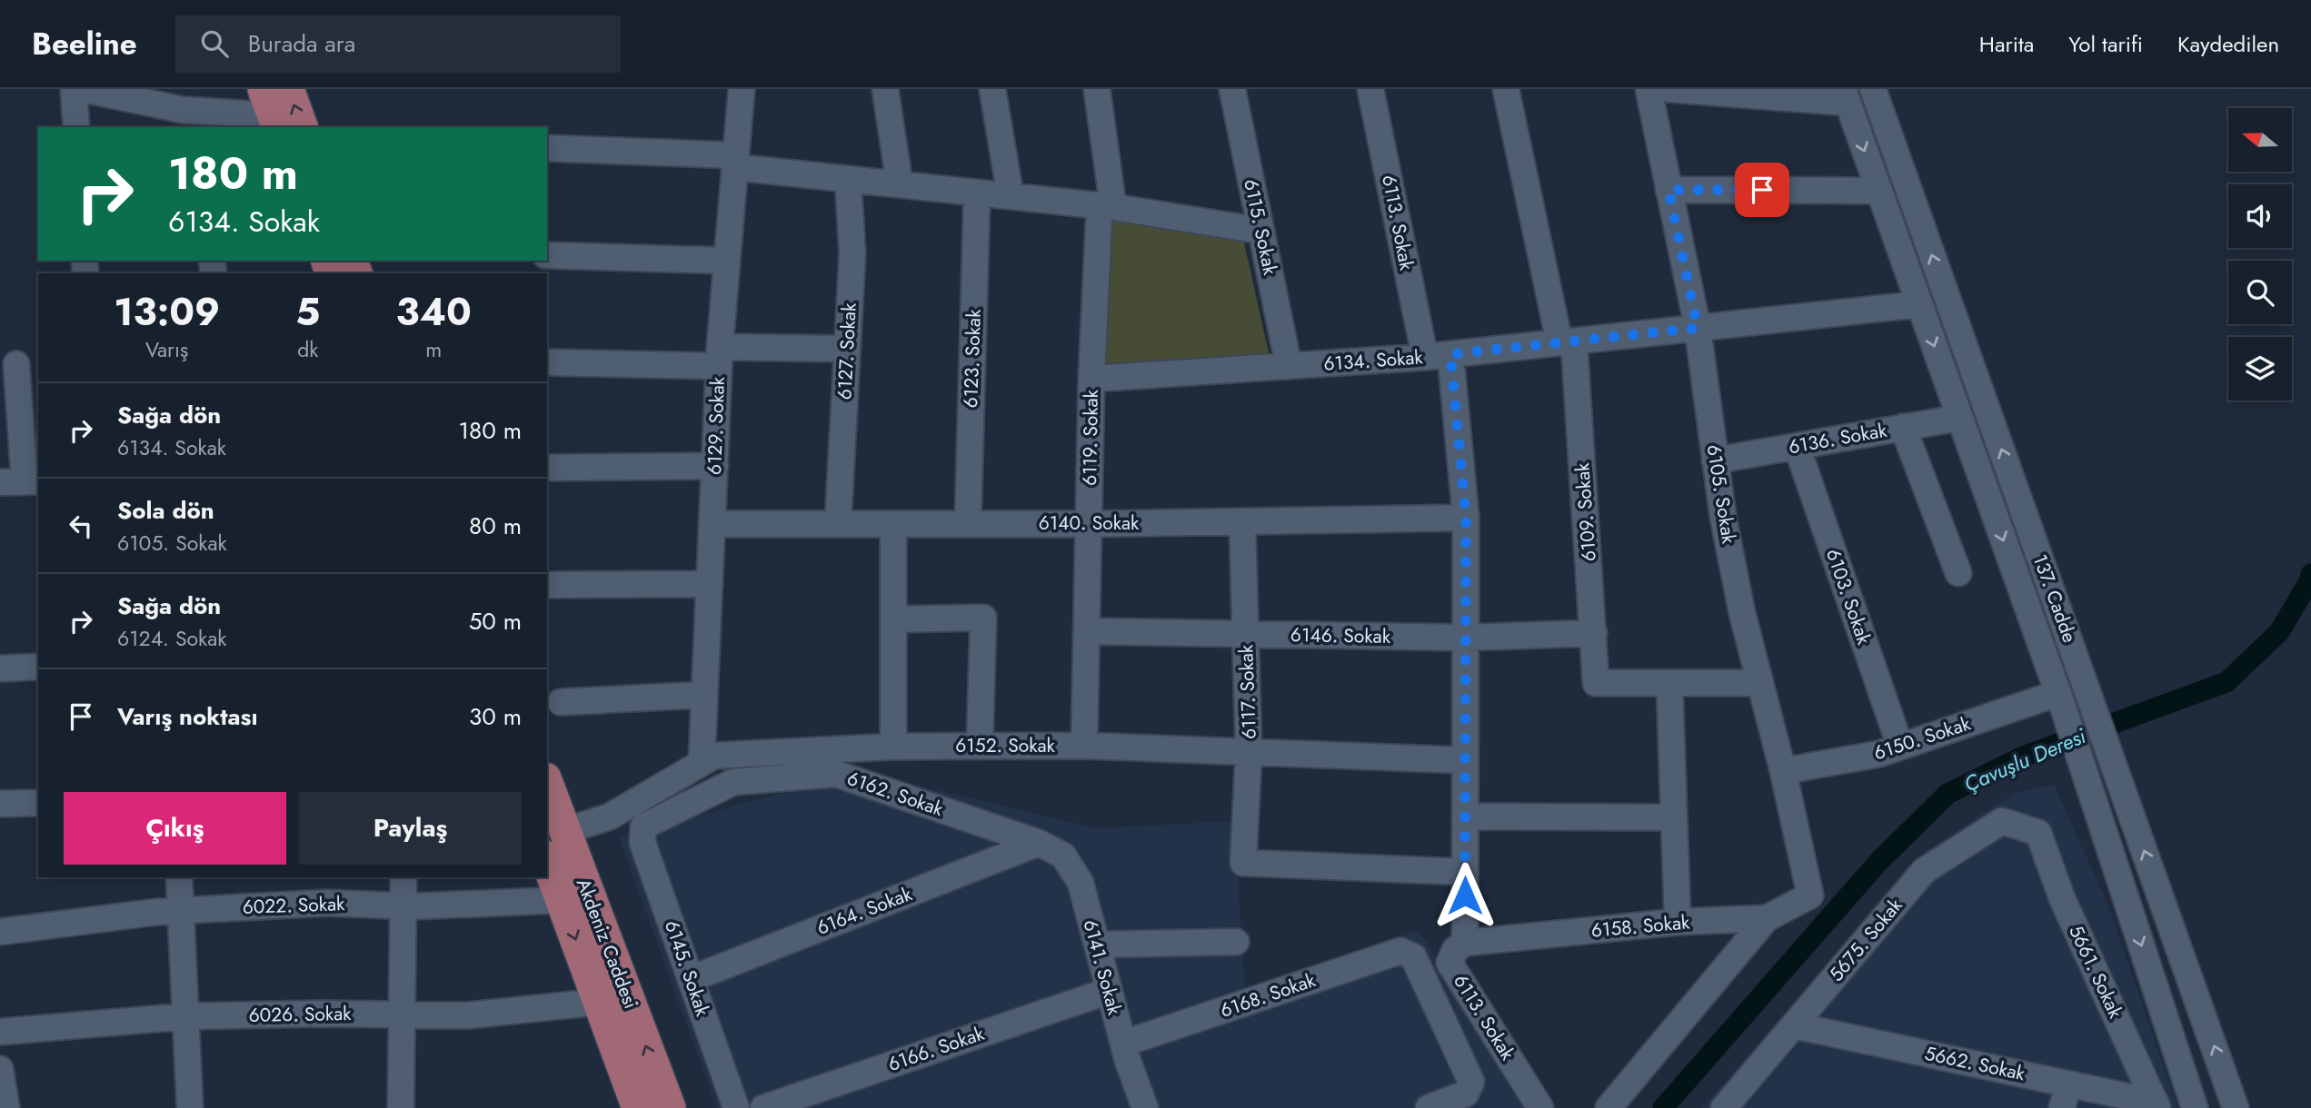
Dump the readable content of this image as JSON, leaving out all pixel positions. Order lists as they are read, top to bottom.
{
  "streets": {
    "main road": ["Akdeniz Caddesi"],
    "street": [
      "6113. Sokak",
      "6115. Sokak",
      "6127. Sokak",
      "6123. Sokak",
      "6134. Sokak",
      "6129. Sokak",
      "6119. Sokak",
      "6136. Sokak",
      "6105. Sokak",
      "6109. Sokak",
      "6140. Sokak",
      "6103. Sokak",
      "137. Cadde",
      "6146. Sokak",
      "6117. Sokak",
      "6150. Sokak",
      "6152. Sokak",
      "6162. Sokak",
      "6022. Sokak",
      "6164. Sokak",
      "6158. Sokak",
      "5675. Sokak",
      "6141. Sokak",
      "6145. Sokak",
      "5661. Sokak",
      "6168. Sokak",
      "6026. Sokak",
      "6166. Sokak",
      "5662. Sokak"
    ]
  },
  "crossings": [
    ["6113. Sokak", "6134. Sokak"],
    ["6113. Sokak", "6140. Sokak"],
    ["6113. Sokak", "6146. Sokak"],
    ["6113. Sokak", "6117. Sokak"],
    ["6113. Sokak", "6152. Sokak"],
    ["6113. Sokak", "6158. Sokak"],
    ["6115. Sokak", "6134. Sokak"],
    ["6127. Sokak", "6140. Sokak"],
    ["6123. Sokak", "6140. Sokak"],
    ["6134. Sokak", "6119. Sokak"],
    ["6134. Sokak", "6105. Sokak"],
    ["6134. Sokak", "6109. Sokak"],
    ["6134. Sokak", "137. Cadde"],
    ["6129. Sokak", "6140. Sokak"],
    ["6129. Sokak", "6152. Sokak"],
    ["6119. Sokak", "6140. Sokak"],
    ["6119. Sokak", "6146. Sokak"],
    ["6119. Sokak", "6152. Sokak"],
    ["6136. Sokak", "6105. Sokak"],
    ["6136. Sokak", "6103. Sokak"],
    ["6136. Sokak", "137. Cadde"],
    ["6105. Sokak", "6150. Sokak"],
    ["6105. Sokak", "6158. Sokak"],
    ["6109. Sokak", "6146. Sokak"],
    ["6140. Sokak", "6117. Sokak"],
    ["6103. Sokak", "6150. Sokak"],
    ["137. Cadde", "6150. Sokak"],
    ["6146. Sokak", "6117. Sokak"],
    ["6117. Sokak", "6152. Sokak"],
    ["6152. Sokak", "Akdeniz Caddesi"],
    ["6162. Sokak", "6164. Sokak"],
    ["6162. Sokak", "6141. Sokak"],
    ["6162. Sokak", "6145. Sokak"],
    ["6022. Sokak", "Akdeniz Caddesi"],
    ["6164. Sokak", "6141. Sokak"],
    ["6164. Sokak", "6145. Sokak"],
    ["5675. Sokak", "5661. Sokak"],
    ["5675. Sokak", "5662. Sokak"],
    ["Akdeniz Caddesi", "6026. Sokak"],
    ["6141. Sokak", "6168. Sokak"],
    ["6141. Sokak", "6166. Sokak"],
    ["5661. Sokak", "5662. Sokak"]
  ],
  "water": ["Çavuşlu Deresi"],
  "north": "left",
  "page": {
    "header": "Beeline",
    "search": "Burada ara",
    "nav": ["Harita", "Yol tarifi", "Kaydedilen"],
    "turn": ["180 m", "6134. Sokak"],
    "eta": [
      "13:09",
      "Varış",
      "5",
      "dk",
      "340",
      "m"
    ],
    "list": [
      {
        "name": "Sağa dön",
        "note": "6134. Sokak",
        "value": "180 m"
      },
      {
        "name": "Sola dön",
        "note": "6105. Sokak",
        "value": "80 m"
      },
      {
        "name": "Sağa dön",
        "note": "6124. Sokak",
        "value": "50 m"
      },
      {
        "name": "Varış noktası",
        "value": "30 m"
      }
    ],
    "buttons": ["Çıkış", "Paylaş"]
  }
}
